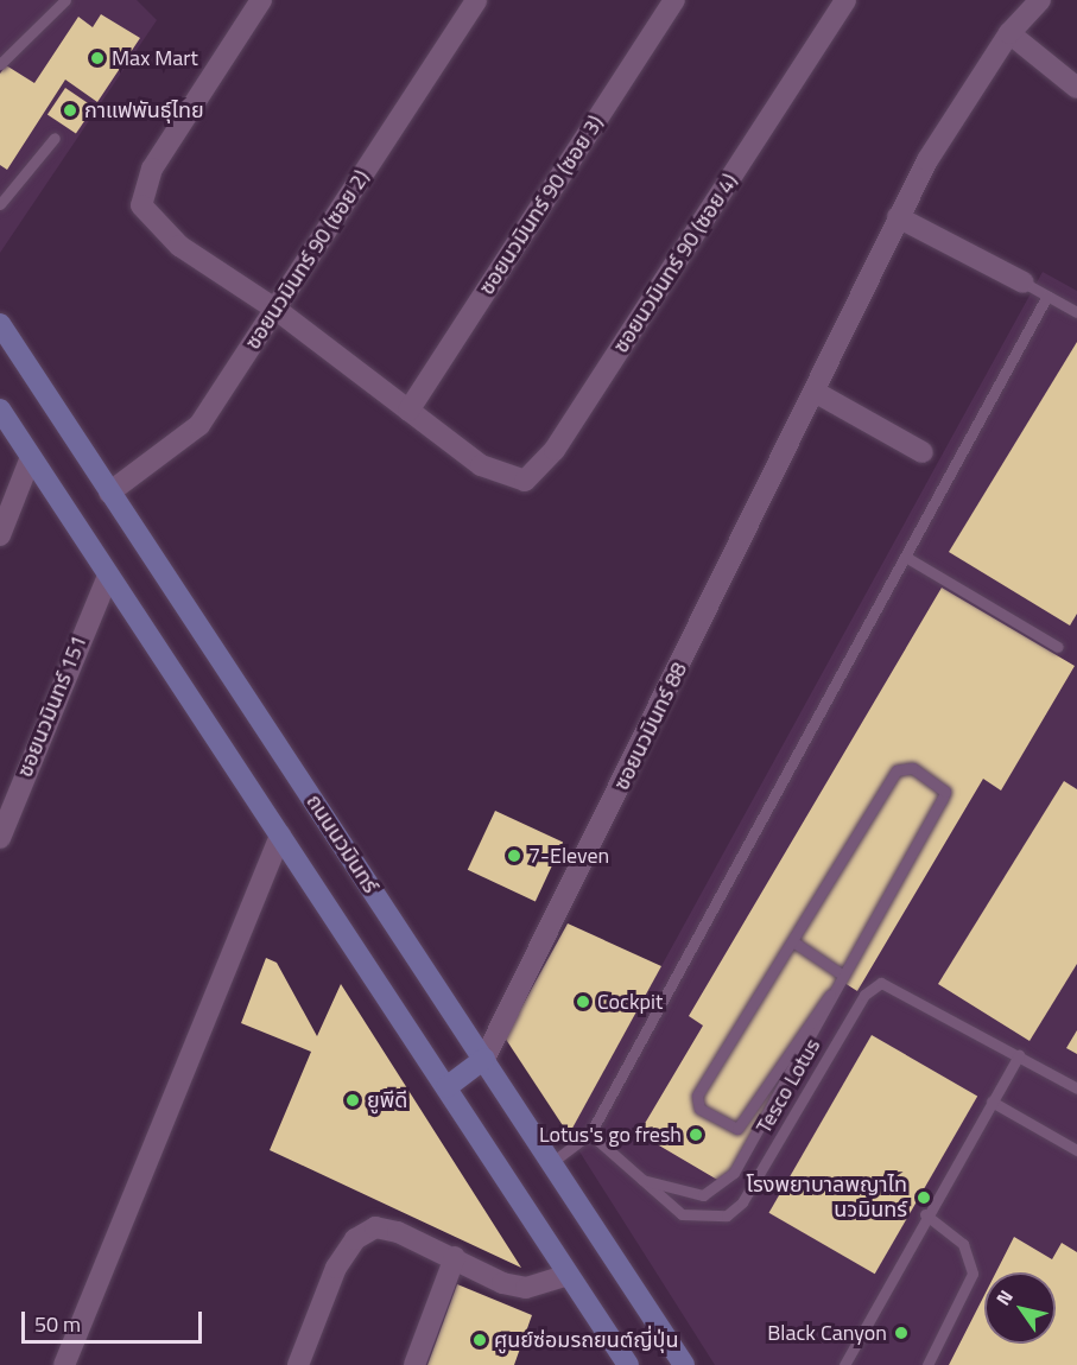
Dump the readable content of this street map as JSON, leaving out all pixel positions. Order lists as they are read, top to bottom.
{
  "streets": {
    "main road": ["ถนนนวมินทร์"],
    "street": [
      "ซอยนวมินทร์ 90 (ซอย 3)",
      "ซอยนวมินทร์ 90 (ซอย 2)",
      "ซอยนวมินทร์ 90 (ซอย 4)",
      "ซอยนวมินทร์ 151",
      "ซอยนวมินทร์ 88"
    ],
    "lane": ["Tesco Lotus"]
  },
  "crossings": [
    ["ซอยนวมินทร์ 90 (ซอย 3)", "ซอยนวมินทร์ 90 (ซอย 4)"],
    ["ซอยนวมินทร์ 90 (ซอย 2)", "ถนนนวมินทร์"],
    ["ซอยนวมินทร์ 88", "ถนนนวมินทร์"]
  ],
  "places": [
    "Max Mart",
    "กาแฟพันธุ์ไทย",
    "7-Eleven",
    "Cockpit",
    "ยูพีดี",
    "Lotus's go fresh",
    "โรงพยาบาลพญาไท นวมินทร์",
    "Black Canyon",
    "ศูนย์ซ่อมรถยนต์ญี่ปุ่น"
  ],
  "scale_bar": "50 m",
  "north": "top left"
}
